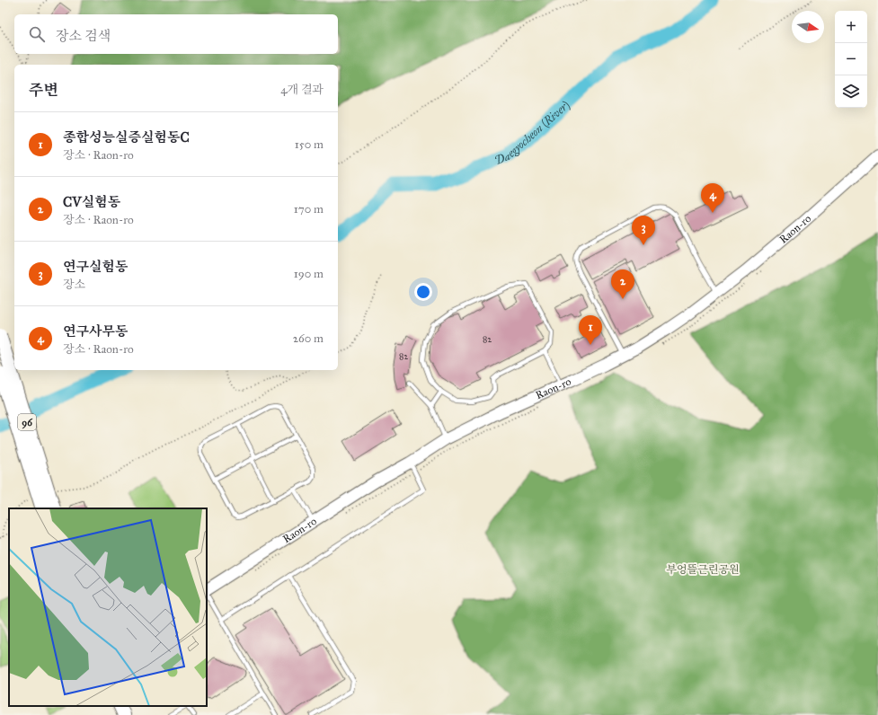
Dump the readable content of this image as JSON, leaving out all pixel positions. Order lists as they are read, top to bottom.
{
  "streets": {
    "main road": ["Raon-ro", "96"]
  },
  "water": ["Daegyocheon (River)"],
  "parks": ["부엉뜰근린공원"],
  "house_numbers": ["82", "82"],
  "north": "right",
  "page": {
    "map_buttons": ["+", "−"],
    "search": "장소 검색",
    "heading": ["주변", "4개 결과"],
    "list": [
      {
        "mark": "1",
        "name": "종합성능실증실험동C",
        "note": "장소 · Raon-ro",
        "value": "150 m"
      },
      {
        "mark": "2",
        "name": "CV실험동",
        "note": "장소 · Raon-ro",
        "value": "170 m"
      },
      {
        "mark": "3",
        "name": "연구실험동",
        "note": "장소",
        "value": "190 m"
      },
      {
        "mark": "4",
        "name": "연구사무동",
        "note": "장소 · Raon-ro",
        "value": "260 m"
      }
    ],
    "pins": [
      "4",
      "3",
      "2",
      "1"
    ]
  }
}
